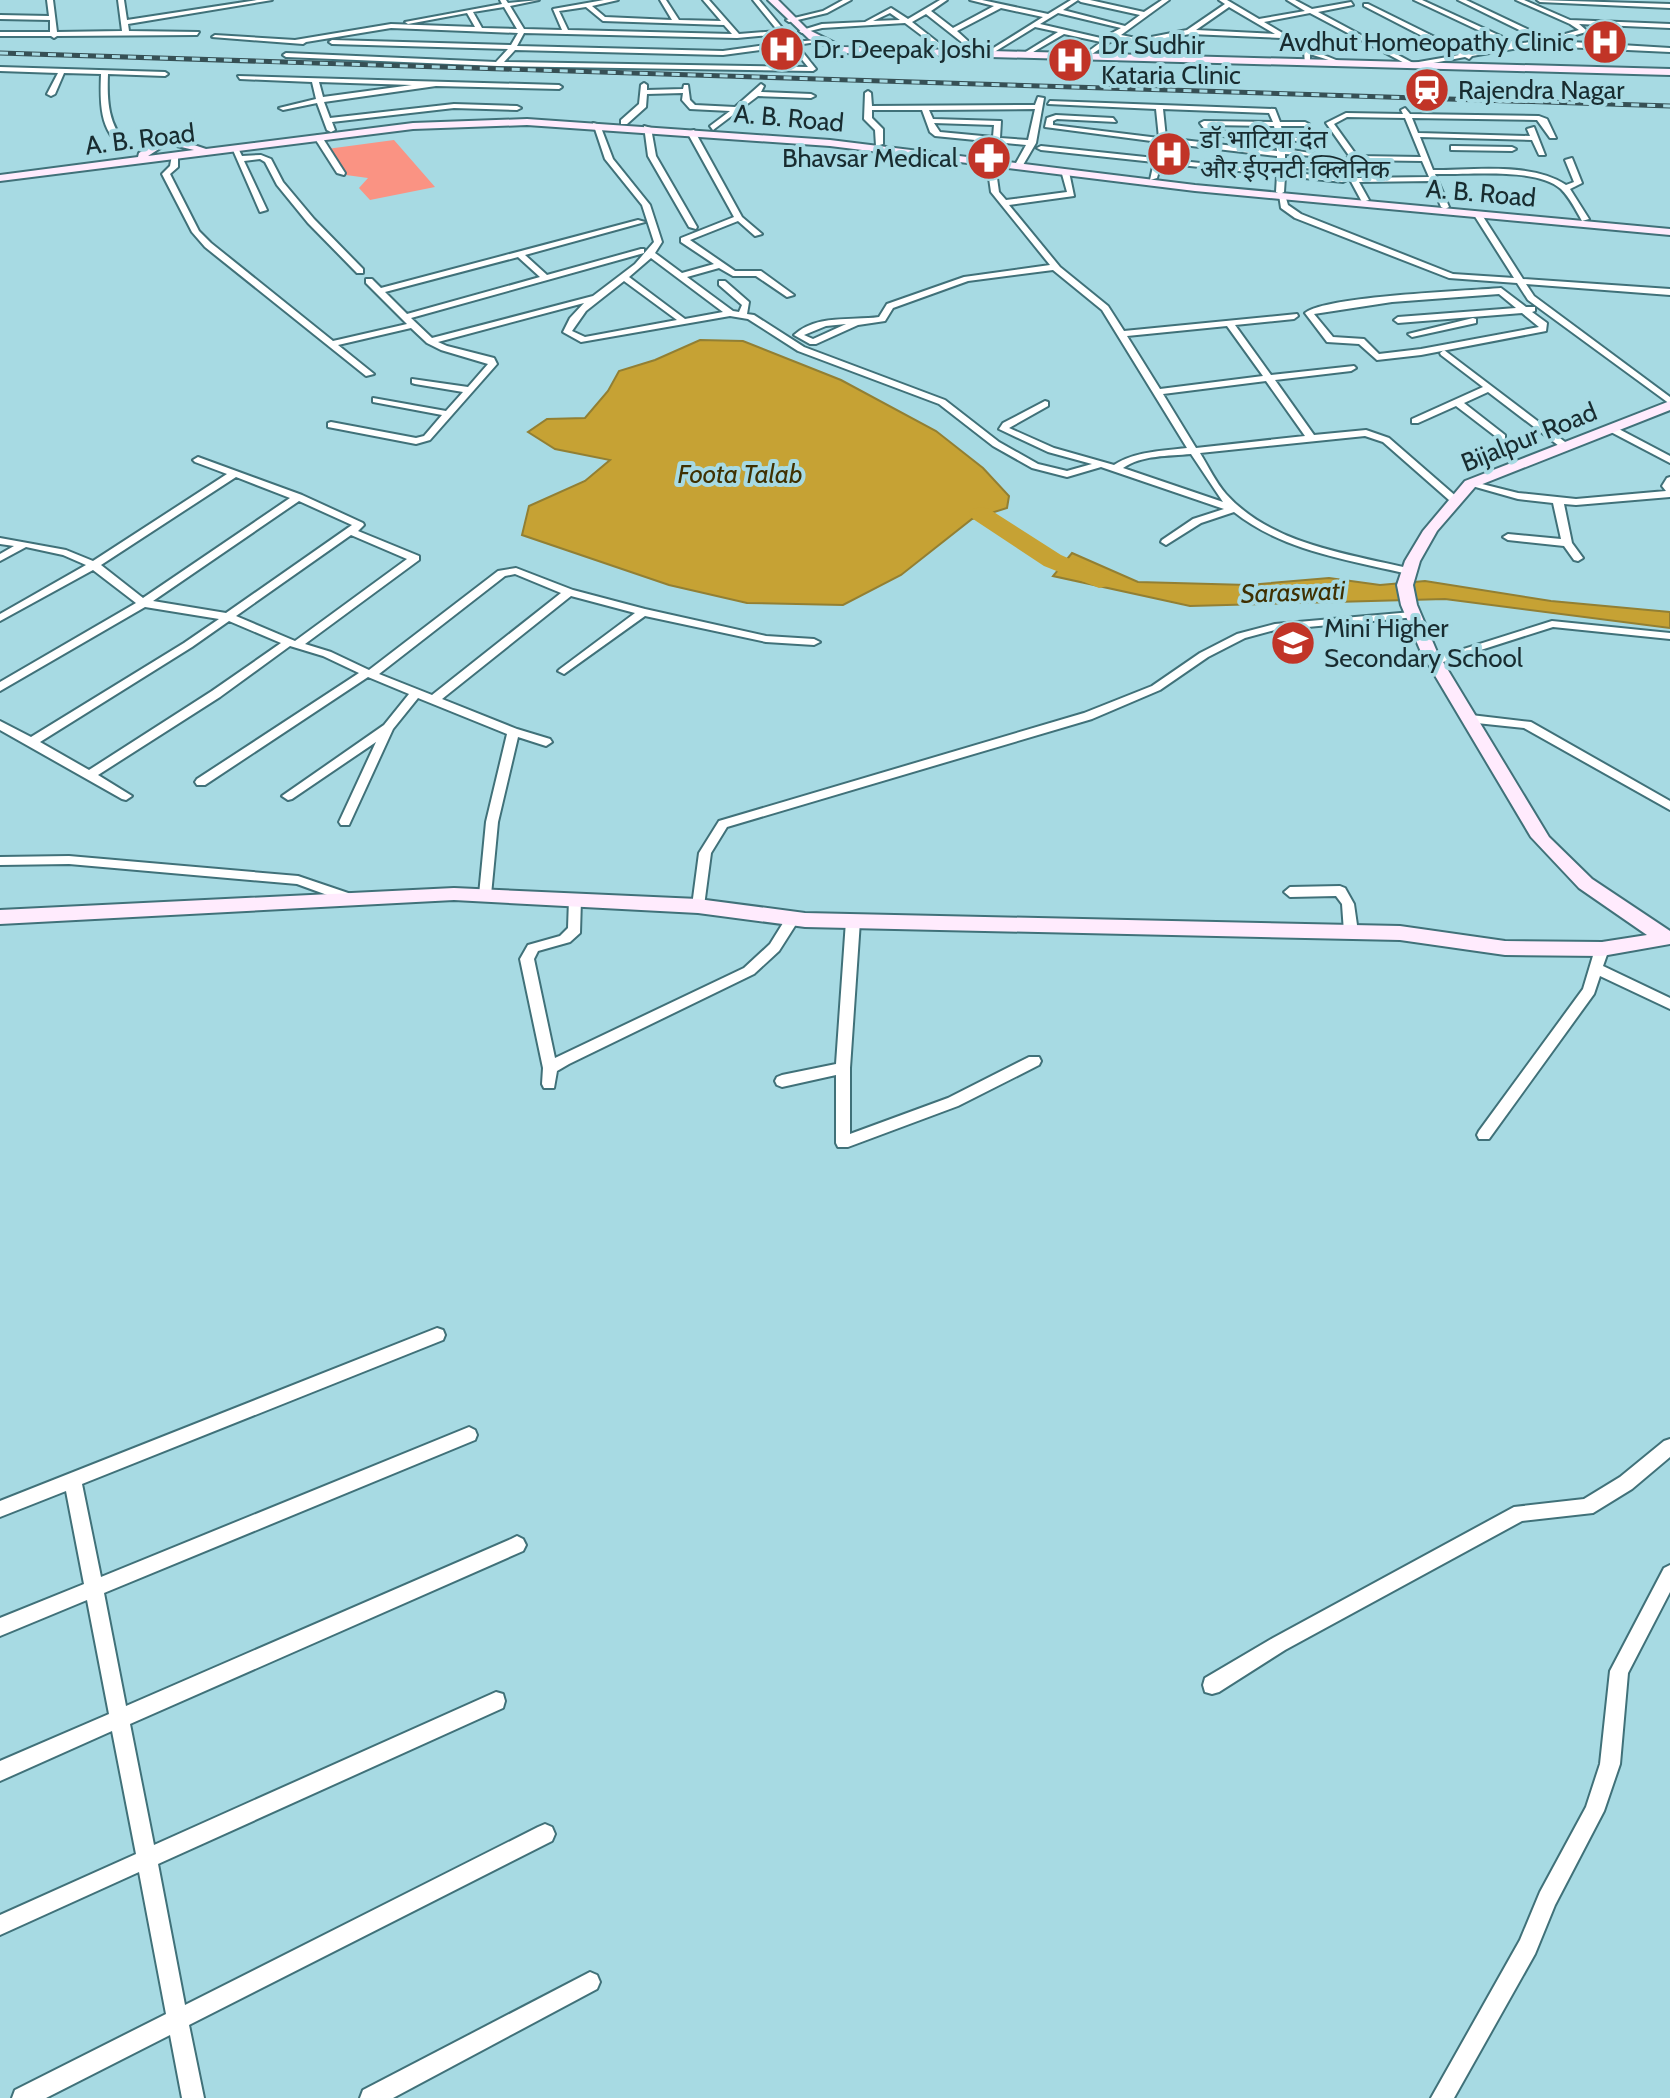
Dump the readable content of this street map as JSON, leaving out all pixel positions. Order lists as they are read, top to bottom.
{
  "streets": {
    "main road": ["A. B. Road", "Bijalpur Road"]
  },
  "water": ["Foota Talab", "Saraswati"],
  "places": {
    "hospital": [
      "Avdhut Homeopathy Clinic",
      "Dr. Deepak Joshi",
      "Dr Sudhir Kataria Clinic",
      "डॉ भाटिया दंत और ईएनटी क्लिनिक"
    ],
    "station": ["Rajendra Nagar"],
    "pharmacy": ["Bhavsar Medical"],
    "school or university": ["Mini Higher Secondary School"]
  }
}
